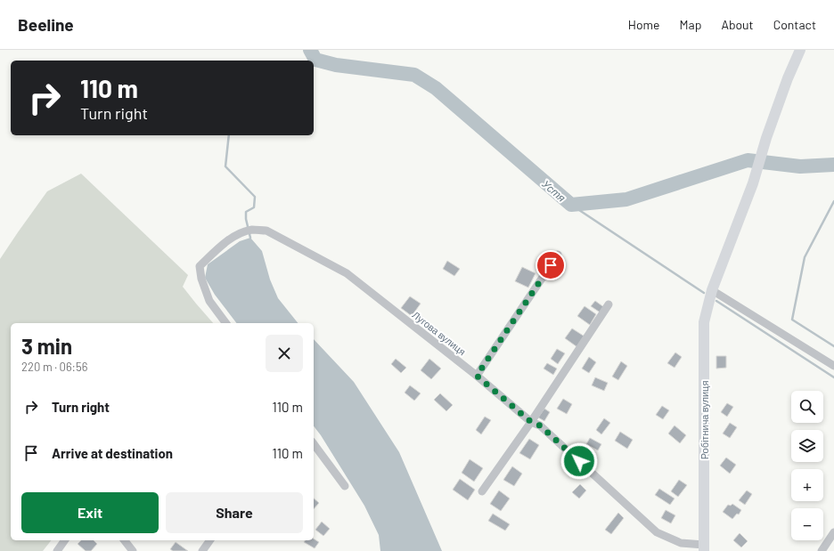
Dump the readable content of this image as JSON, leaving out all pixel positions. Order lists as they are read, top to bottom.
{
  "streets": {
    "street": ["Лугова вулиця", "Робітнича вулиця"]
  },
  "crossings": [
    ["Лугова вулиця", "Робітнича вулиця"]
  ],
  "water": ["Устя"],
  "page": {
    "header": "Beeline",
    "nav": [
      "Home",
      "Map",
      "About",
      "Contact"
    ],
    "turn": ["110 m", "Turn right"],
    "heading": ["3 min", "220 m · 06:56"],
    "list": [
      {
        "name": "Turn right",
        "value": "110 m"
      },
      {
        "name": "Arrive at destination",
        "value": "110 m"
      }
    ],
    "map_buttons": ["+", "−"],
    "buttons": ["Exit", "Share"]
  }
}
